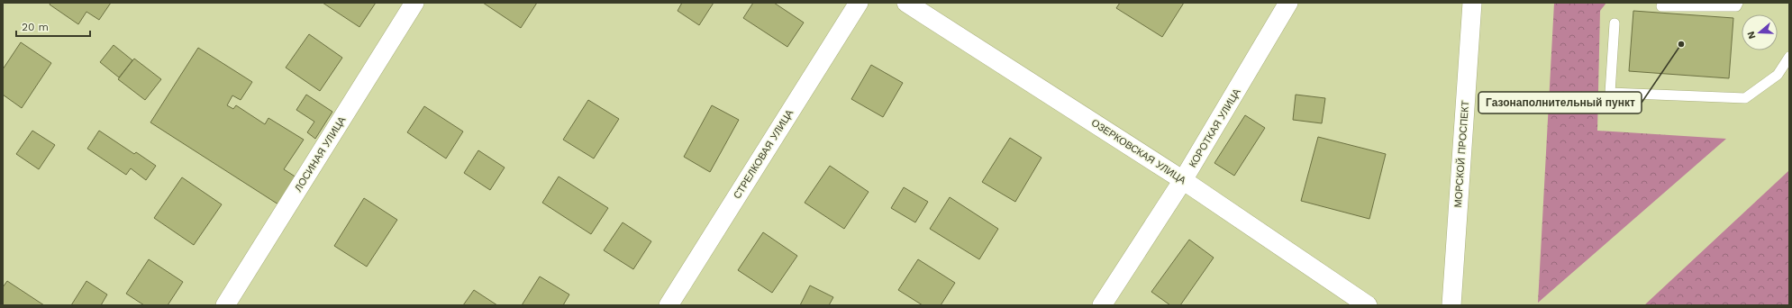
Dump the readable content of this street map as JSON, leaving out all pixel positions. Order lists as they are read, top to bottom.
{
  "streets": {
    "street": [
      "КОРОТКАЯ УЛИЦА",
      "ОЗЕРКОВСКАЯ УЛИЦА",
      "ЛОСИНАЯ УЛИЦА",
      "СТРЕЛКОВАЯ УЛИЦА",
      "МОРСКОЙ ПРОСПЕКТ"
    ]
  },
  "crossings": [
    ["КОРОТКАЯ УЛИЦА", "ОЗЕРКОВСКАЯ УЛИЦА"]
  ],
  "places": ["Газонаполнительный пункт"],
  "scale_bar": "20 m",
  "north": "left"
}
